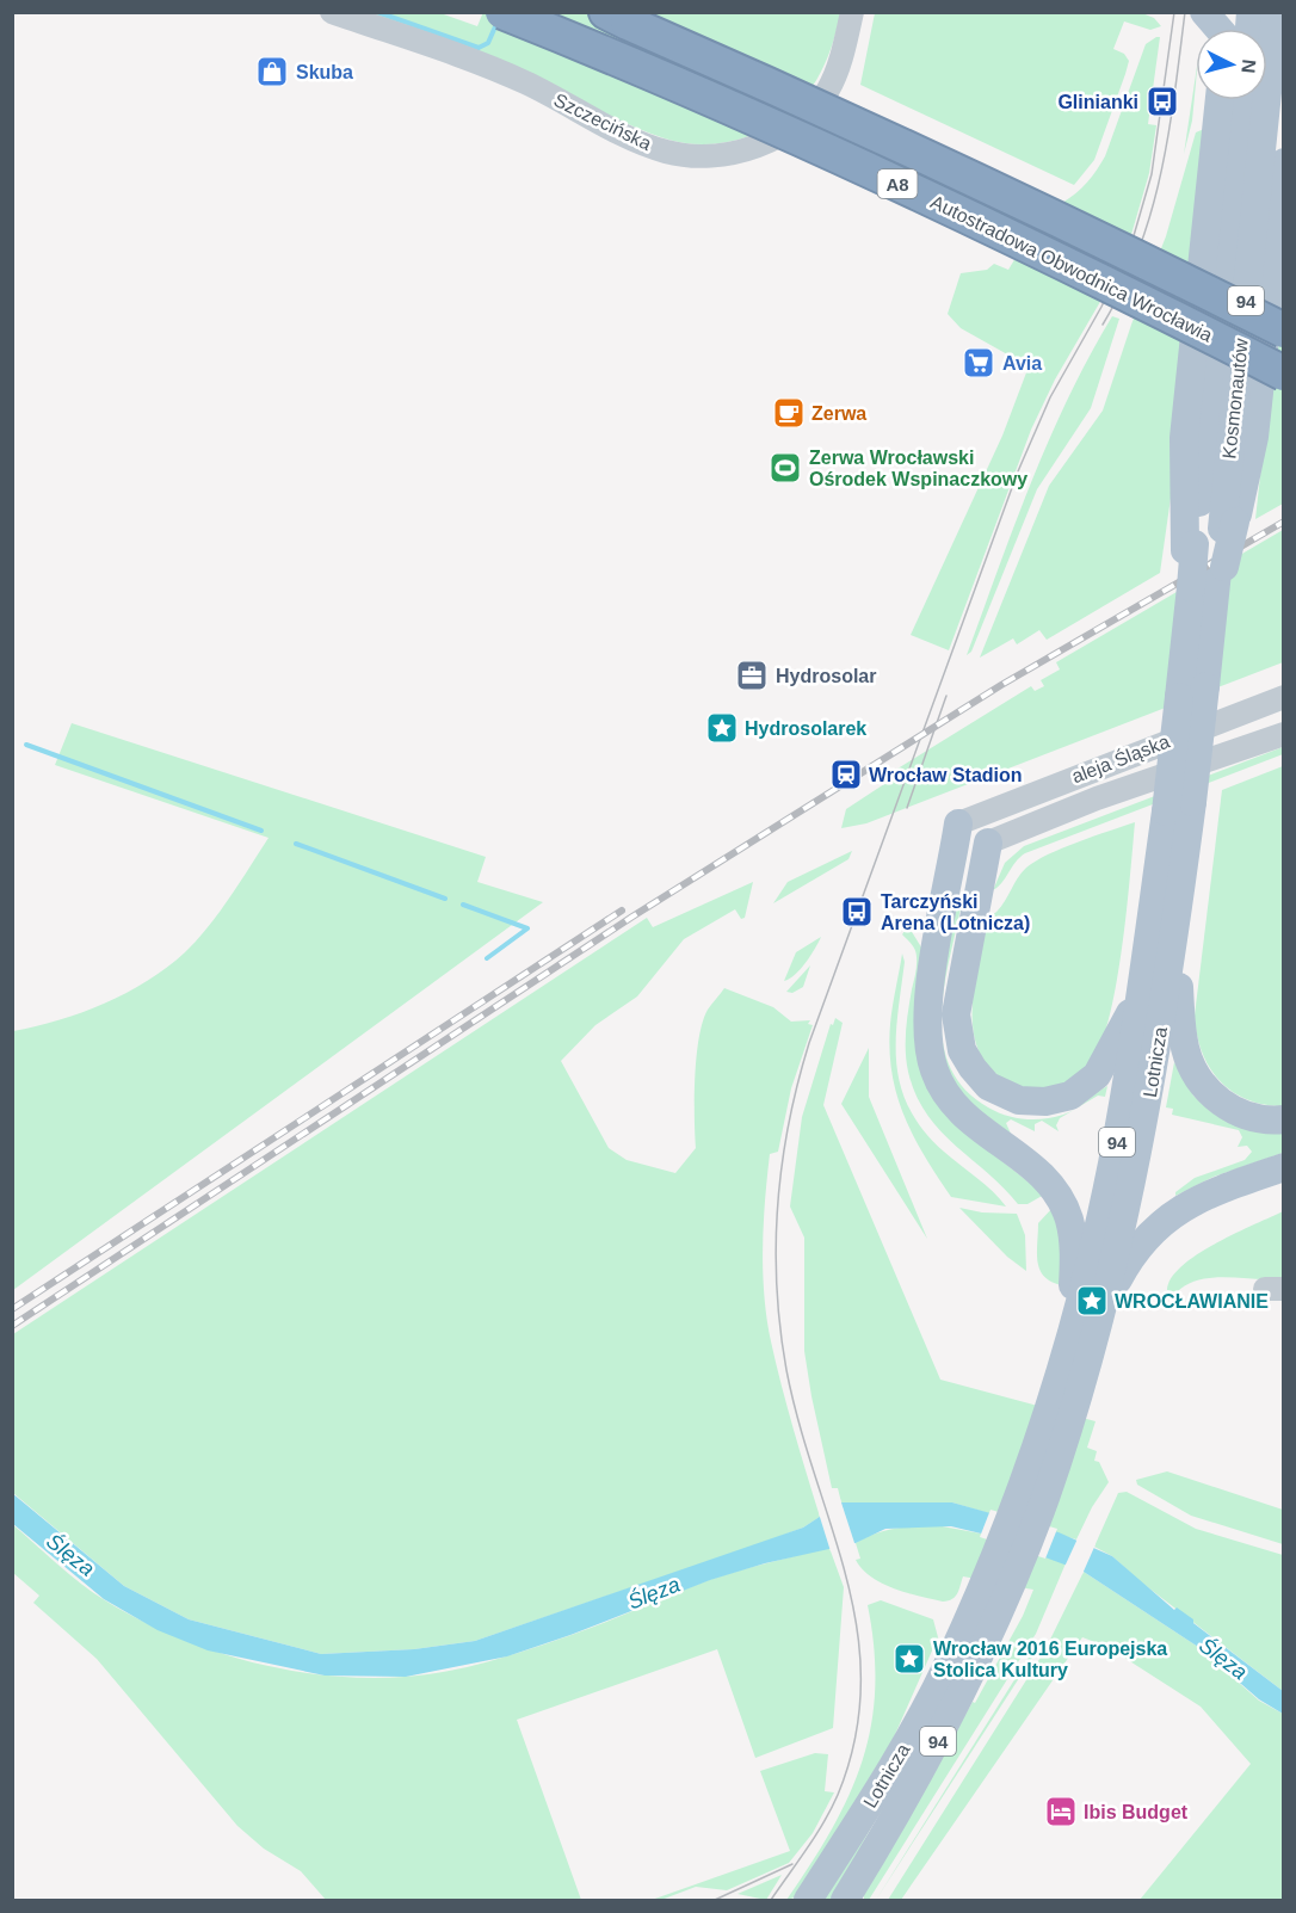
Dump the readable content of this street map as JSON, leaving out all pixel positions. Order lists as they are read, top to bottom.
{
  "streets": {
    "highway": ["A8", "Autostradowa Obwodnica Wrocławia"],
    "main road": ["94", "Kosmonautów", "Lotnicza"],
    "street": ["Szczecińska", "aleja Śląska"]
  },
  "crossings": [
    ["Kosmonautów", "Lotnicza"]
  ],
  "water": ["Ślęza"],
  "places": {
    "shop": ["Skuba"],
    "bus stop": ["Glinianki", "Tarczyński Arena (Lotnicza)"],
    "supermarket": ["Avia"],
    "cafe": ["Zerwa"],
    "sports": ["Zerwa Wrocławski Ośrodek Wspinaczkowy"],
    "office": ["Hydrosolar"],
    "place": ["Hydrosolarek", "WROCŁAWIANIE", "Wrocław 2016 Europejska Stolica Kultury"],
    "station": ["Wrocław Stadion"],
    "hotel": ["Ibis Budget"]
  },
  "north": "right"
}
